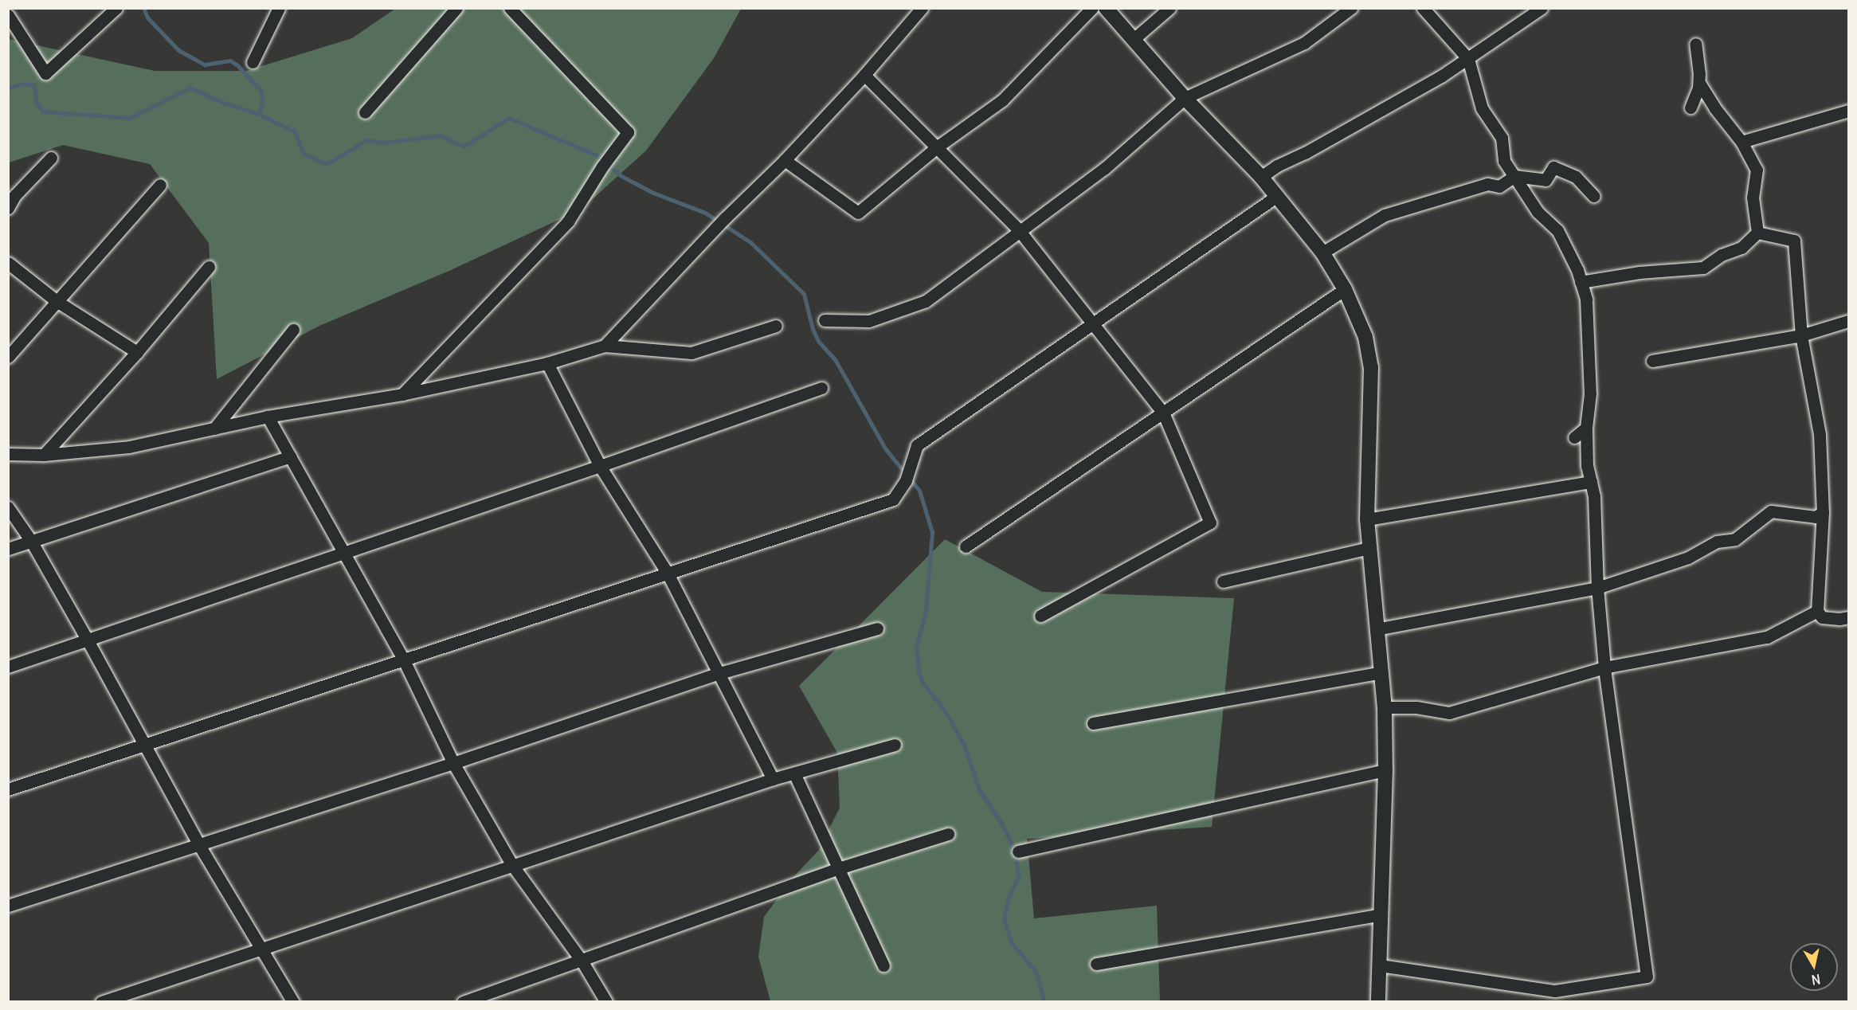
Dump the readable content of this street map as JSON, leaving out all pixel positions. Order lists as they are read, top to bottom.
{
  "north": "bottom"
}
